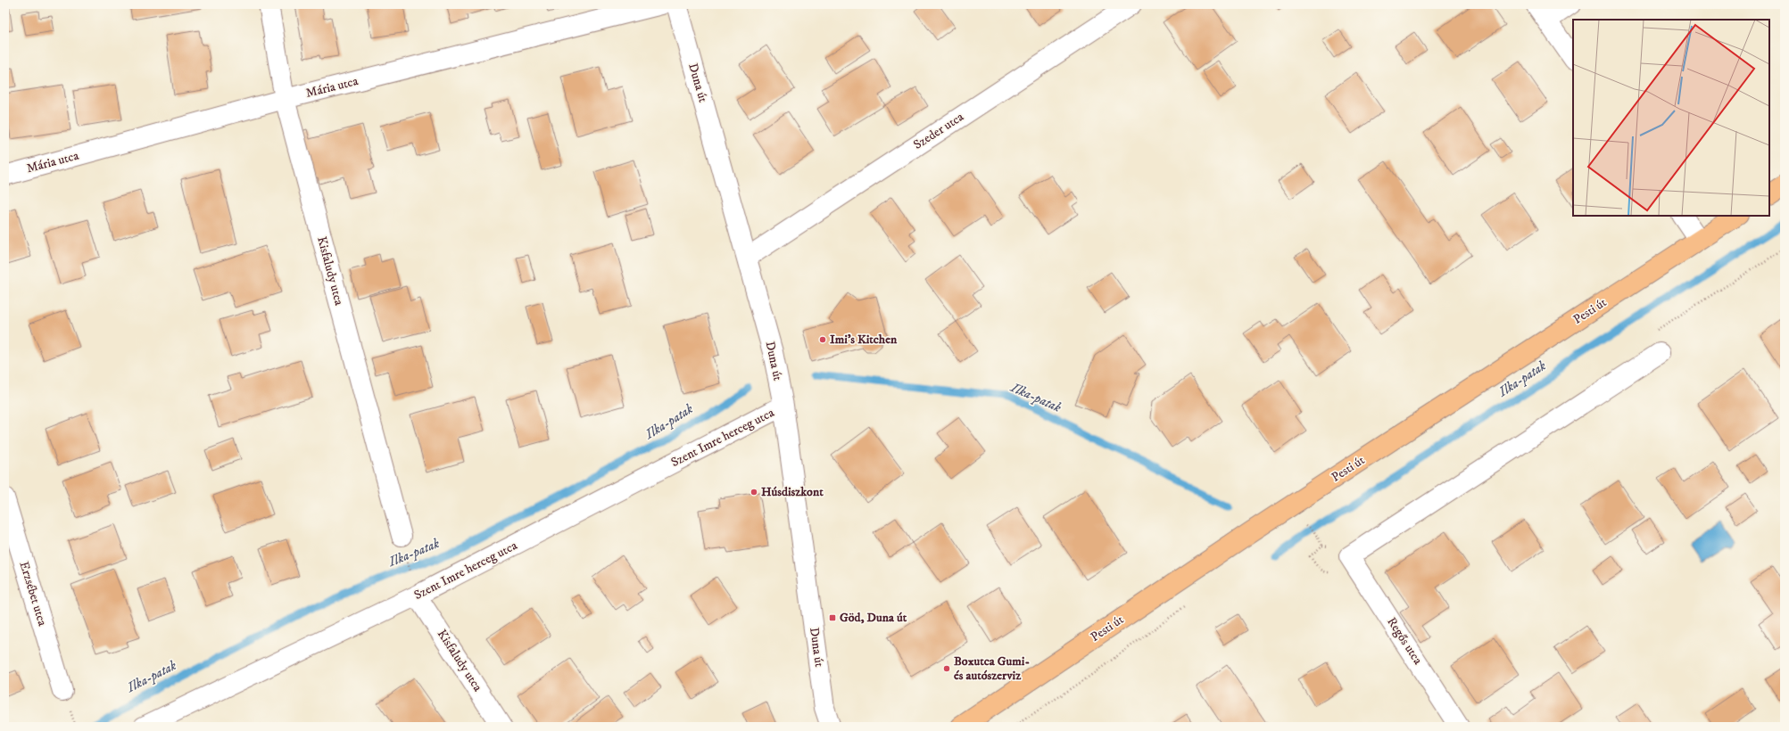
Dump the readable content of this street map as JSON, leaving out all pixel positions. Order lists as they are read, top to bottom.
{
  "streets": {
    "main road": ["Pesti út"],
    "street": [
      "Duna út",
      "Mária utca",
      "Szeder utca",
      "Kisfaludy utca",
      "Szent Imre herceg utca",
      "Erzsébet utca",
      "Regős utca"
    ]
  },
  "crossings": [
    ["Duna út", "Szeder utca"],
    ["Duna út", "Szent Imre herceg utca"],
    ["Mária utca", "Kisfaludy utca"],
    ["Kisfaludy utca", "Szent Imre herceg utca"]
  ],
  "water": ["Ilka-patak"],
  "places": {
    "other": ["Imi's Kitchen", "Húsdiszkont", "Boxutca Gumi- és autószerviz"],
    "transit": ["Göd, Duna út"]
  }
}
